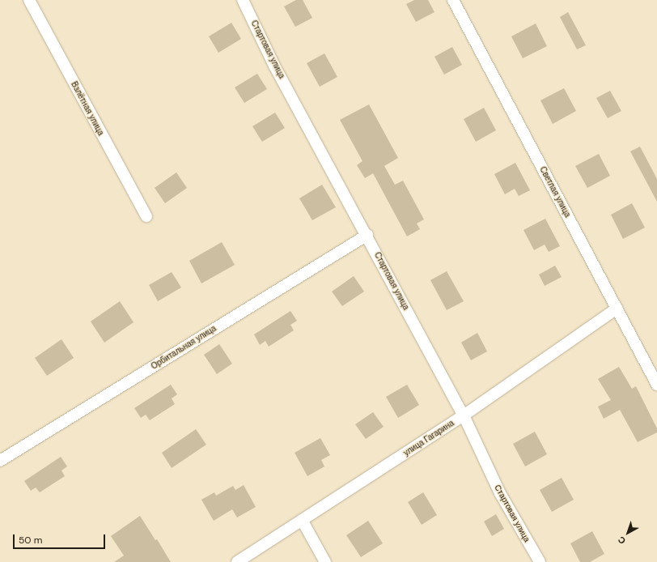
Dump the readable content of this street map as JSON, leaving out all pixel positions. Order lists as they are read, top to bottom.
{
  "streets": {
    "street": [
      "Стартовая улица",
      "Взлётная улица",
      "Светлая улица",
      "Орбитальная улица",
      "улица Гагарина"
    ]
  },
  "crossings": [
    ["Стартовая улица", "Орбитальная улица"],
    ["Стартовая улица", "улица Гагарина"],
    ["Светлая улица", "улица Гагарина"]
  ],
  "scale_bar": "50 m",
  "north": "bottom left"
}
